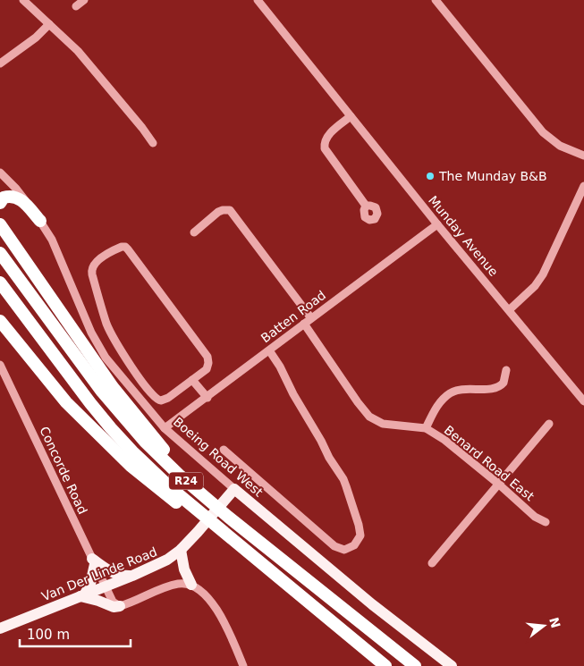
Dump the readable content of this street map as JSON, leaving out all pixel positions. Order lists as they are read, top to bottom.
{
  "streets": {
    "highway": ["R24"],
    "main road": ["Boeing Road West", "Van Der Linde Road"],
    "street": [
      "Munday Avenue",
      "Batten Road",
      "Benard Road East",
      "Concorde Road"
    ]
  },
  "crossings": [
    ["Munday Avenue", "Batten Road"],
    ["Batten Road", "Boeing Road West"],
    ["Batten Road", "Benard Road East"],
    ["Boeing Road West", "Van Der Linde Road"],
    ["Concorde Road", "Van Der Linde Road"]
  ],
  "places": ["The Munday B&B"],
  "scale_bar": "100 m",
  "north": "right"
}
